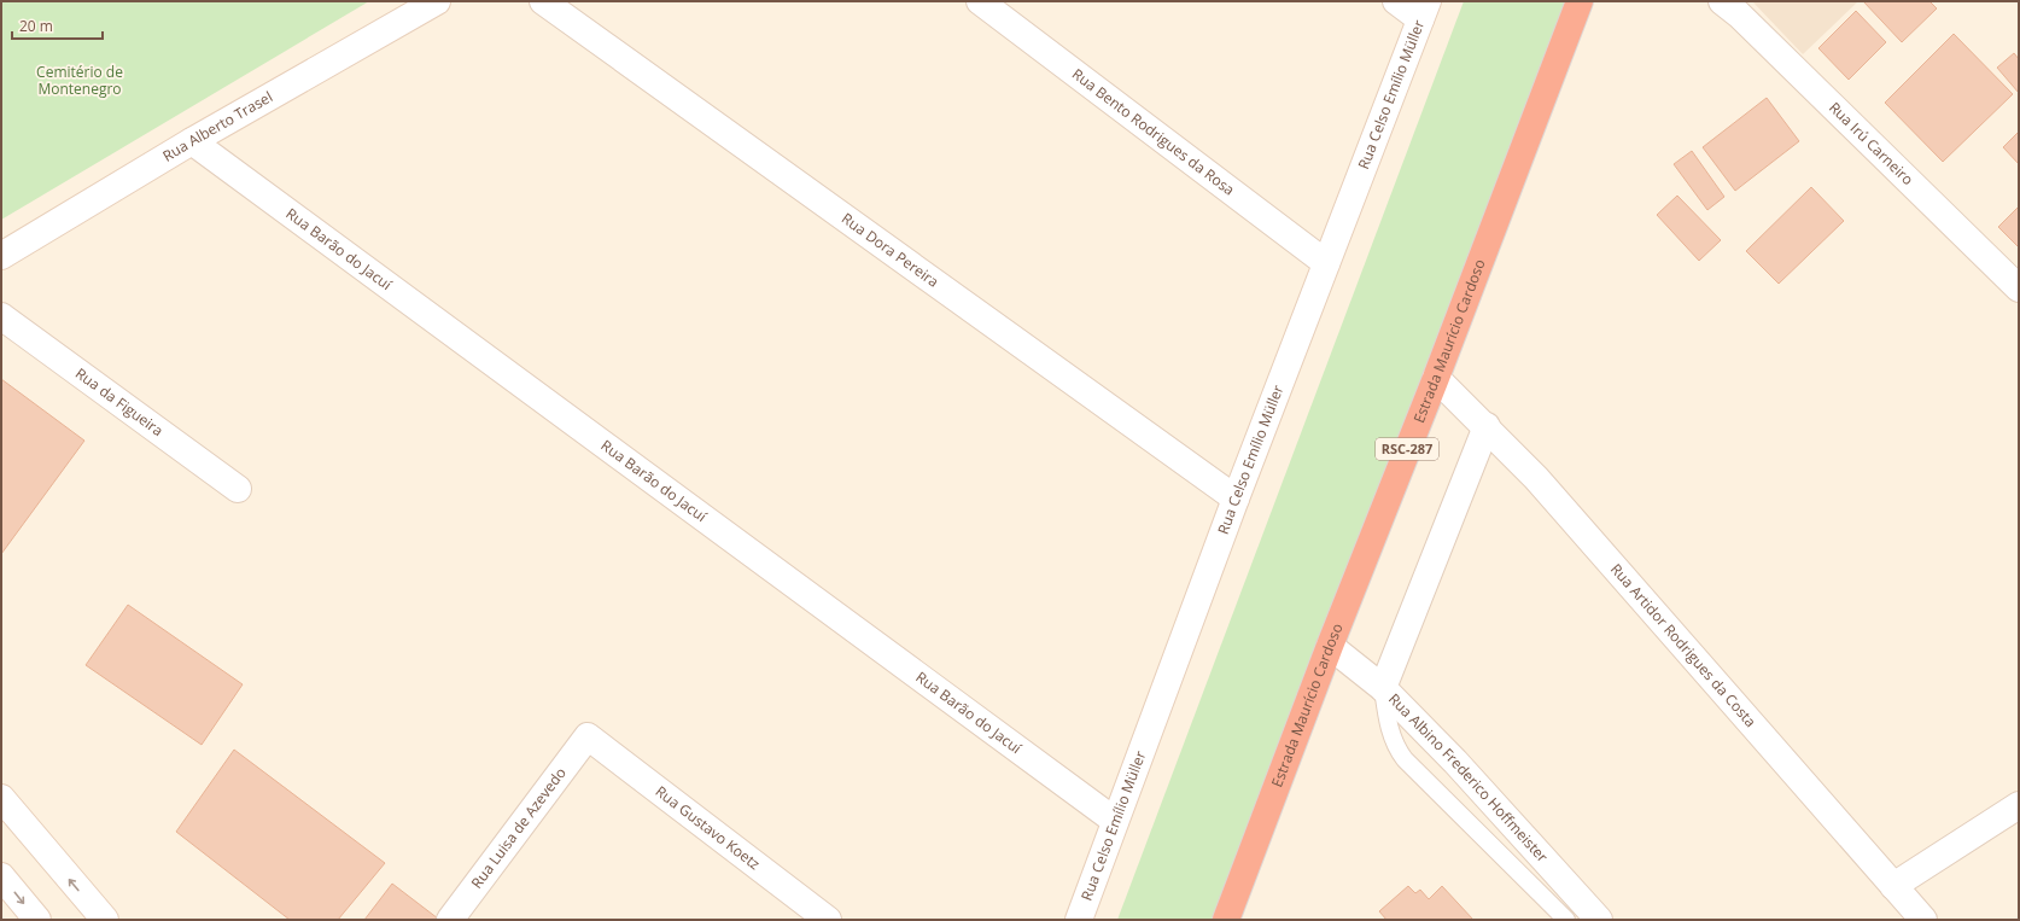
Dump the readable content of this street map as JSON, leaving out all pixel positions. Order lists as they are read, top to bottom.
{
  "streets": {
    "highway": ["Estrada Maurício Cardoso", "RSC-287"],
    "street": [
      "Rua Celso Emílio Müller",
      "Rua Alberto Trasel",
      "Rua Bento Rodrigues da Rosa",
      "Rua Irú Carneiro",
      "Rua Barão do Jacuí",
      "Rua Dora Pereira",
      "Rua da Figueira",
      "Rua Artidor Rodrigues da Costa",
      "Rua Albino Frederico Hoffmeister",
      "Rua Luisa de Azevedo",
      "Rua Gustavo Koetz"
    ]
  },
  "crossings": [
    ["Rua Celso Emílio Müller", "Rua Bento Rodrigues da Rosa"],
    ["Rua Celso Emílio Müller", "Rua Barão do Jacuí"],
    ["Rua Celso Emílio Müller", "Rua Dora Pereira"],
    ["Rua Alberto Trasel", "Rua Barão do Jacuí"],
    ["Estrada Maurício Cardoso", "Rua Artidor Rodrigues da Costa"],
    ["Estrada Maurício Cardoso", "Rua Albino Frederico Hoffmeister"],
    ["Rua Luisa de Azevedo", "Rua Gustavo Koetz"]
  ],
  "parks": ["Cemitério de Montenegro"],
  "scale_bar": "20 m"
}
